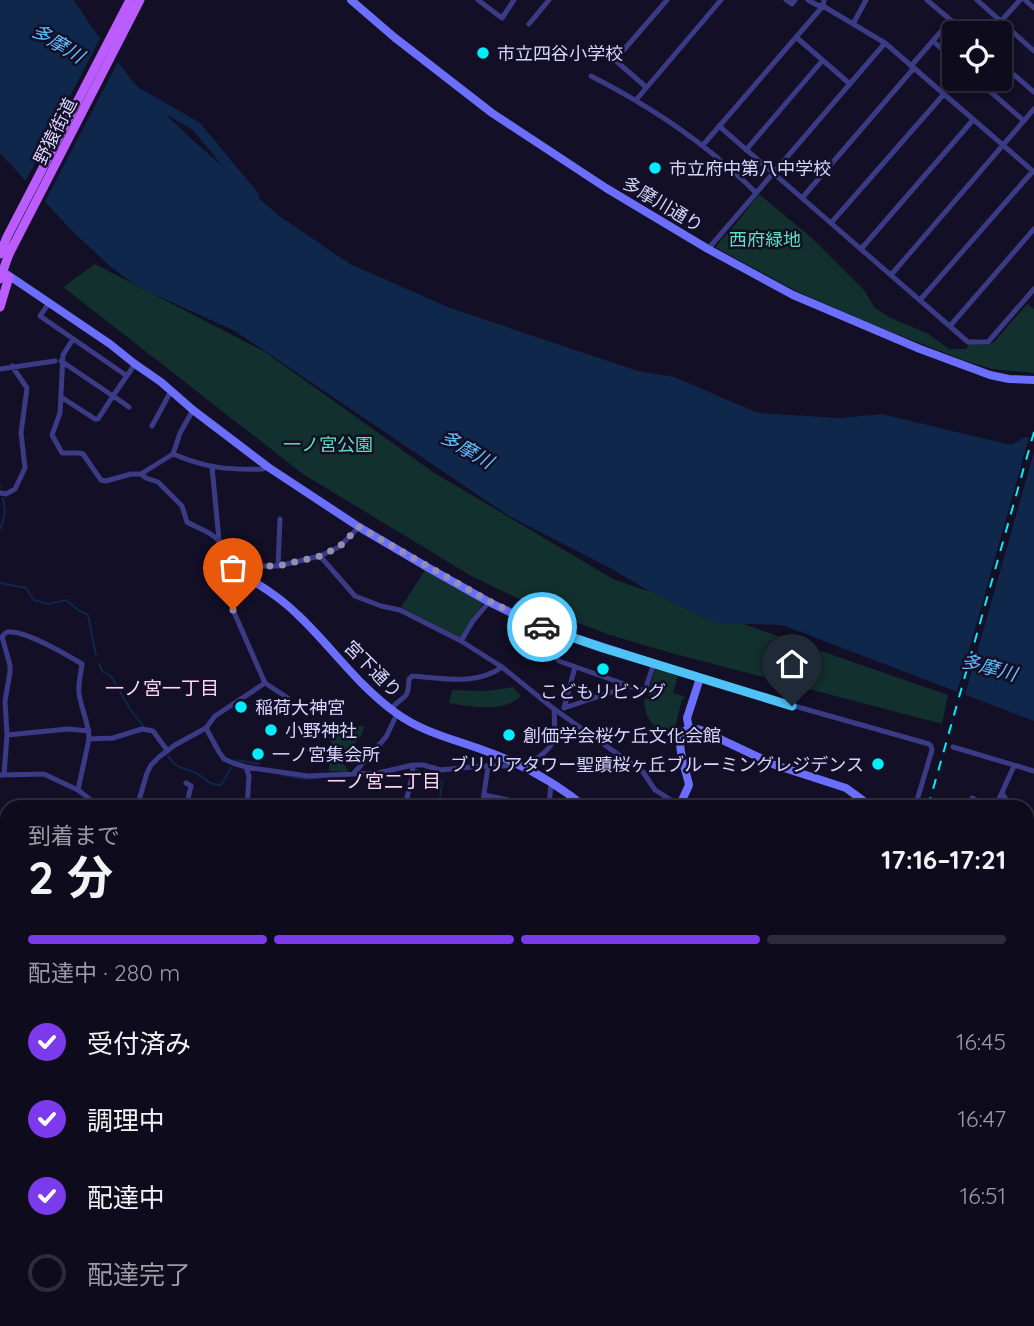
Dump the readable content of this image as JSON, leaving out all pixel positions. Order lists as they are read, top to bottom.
{
  "streets": {
    "main road": ["野猿街道"],
    "street": ["多摩川通り", "宮下通り"]
  },
  "districts": ["一ノ宮一丁目", "一ノ宮二丁目"],
  "water": ["多摩川"],
  "parks": ["西府緑地", "一ノ宮公園"],
  "places": [
    "市立四谷小学校",
    "市立府中第八中学校",
    "こどもリビング",
    "稲荷大神宮",
    "小野神社",
    "創価学会桜ケ丘文化会館",
    "一ノ宮集会所",
    "ブリリアタワー聖蹟桜ヶ丘ブルーミングレジデンス"
  ],
  "page": {
    "heading": ["2 分", "到着まで", "17:16–17:21"],
    "bar": "配達中 · 280 m",
    "list": [
      ["受付済み", "16:45"],
      ["調理中", "16:47"],
      ["配達中", "16:51"],
      "配達完了"
    ]
  }
}
